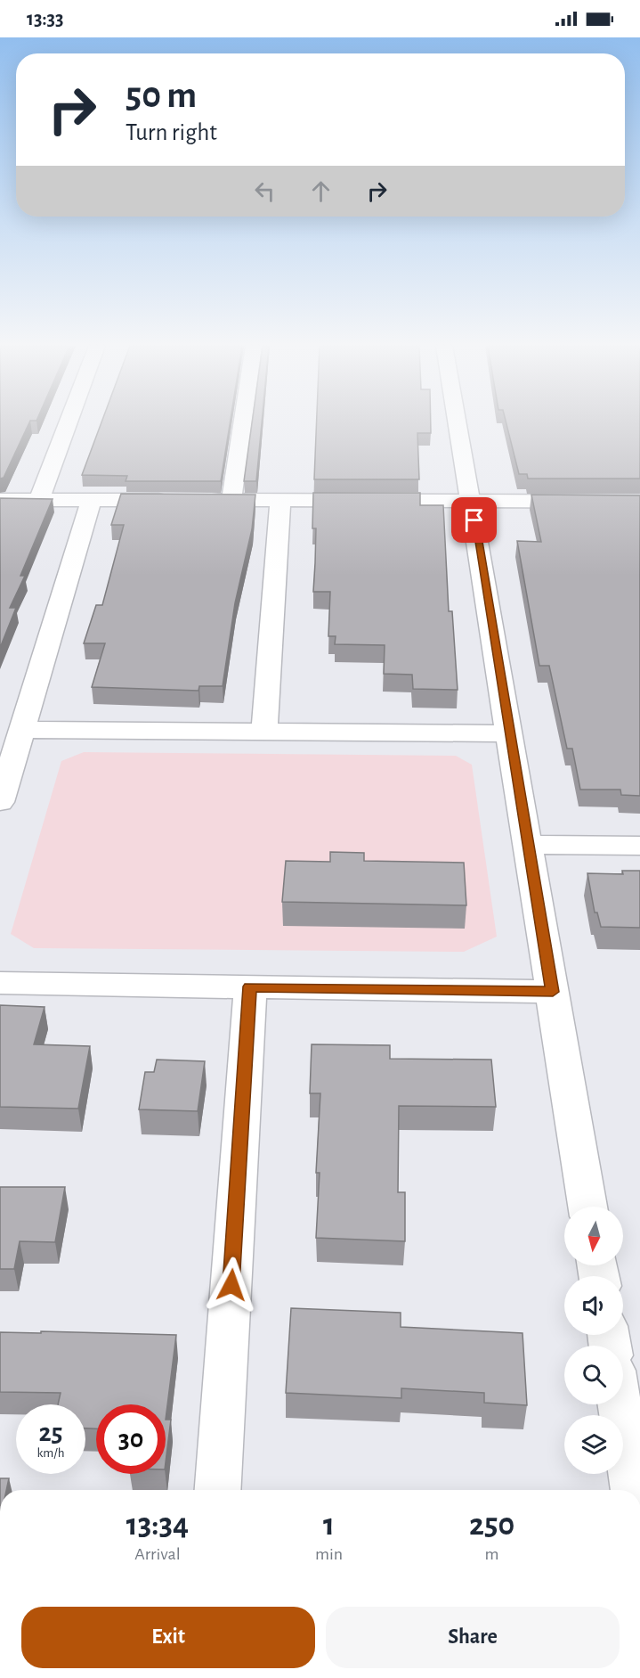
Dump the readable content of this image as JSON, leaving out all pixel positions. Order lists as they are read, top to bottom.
{
  "north": "bottom",
  "page": {
    "status": "13:33",
    "turn": ["50 m", "Turn right"],
    "speed": "25 km/h",
    "limit": "30",
    "eta": [
      "13:34",
      "Arrival",
      "1",
      "min",
      "250",
      "m"
    ],
    "buttons": ["Exit", "Share"]
  }
}
